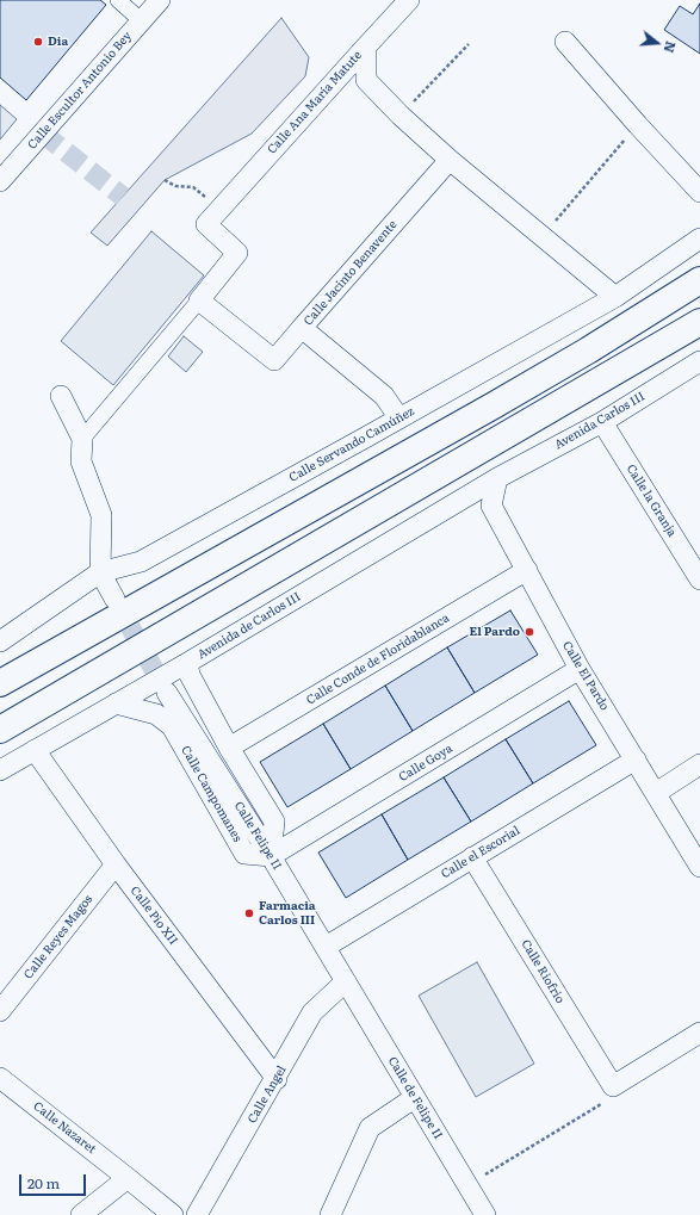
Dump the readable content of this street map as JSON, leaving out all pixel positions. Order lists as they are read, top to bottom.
{
  "streets": {
    "street": [
      "Calle Escultor Antonio Bey",
      "Calle Ana María Matute",
      "Calle Jacinto Benavente",
      "Avenida Carlos III",
      "Calle Servando Camúñez",
      "Calle la Granja",
      "Avenida de Carlos III",
      "Calle Conde de Floridablanca",
      "Calle El Pardo",
      "Calle Goya",
      "Calle Campomanes",
      "Calle Felipe II",
      "Calle el Escorial",
      "Calle Pio XII",
      "Calle Reyes Magos",
      "Calle Riofrio",
      "Calle Angel",
      "Calle de Felipe II",
      "Calle Nazaret"
    ]
  },
  "crossings": [
    ["Calle Ana María Matute", "Calle Jacinto Benavente"],
    ["Calle Ana María Matute", "Calle Servando Camúñez"],
    ["Calle Jacinto Benavente", "Calle Servando Camúñez"],
    ["Avenida Carlos III", "Calle la Granja"],
    ["Avenida Carlos III", "Avenida de Carlos III"],
    ["Avenida Carlos III", "Calle El Pardo"],
    ["Avenida de Carlos III", "Calle El Pardo"],
    ["Avenida de Carlos III", "Calle Campomanes"],
    ["Avenida de Carlos III", "Calle Pio XII"],
    ["Calle Conde de Floridablanca", "Calle El Pardo"],
    ["Calle El Pardo", "Calle Goya"],
    ["Calle El Pardo", "Calle el Escorial"],
    ["Calle Goya", "Calle Campomanes"],
    ["Calle Goya", "Calle Felipe II"],
    ["Calle Campomanes", "Calle Felipe II"],
    ["Calle Felipe II", "Calle el Escorial"],
    ["Calle Felipe II", "Calle Angel"],
    ["Calle Felipe II", "Calle de Felipe II"],
    ["Calle el Escorial", "Calle Riofrio"],
    ["Calle Pio XII", "Calle Reyes Magos"],
    ["Calle Pio XII", "Calle Angel"],
    ["Calle Angel", "Calle de Felipe II"]
  ],
  "places": ["Dia", "El Pardo", "Farmacia Carlos III"],
  "scale_bar": "20 m",
  "north": "right"
}
